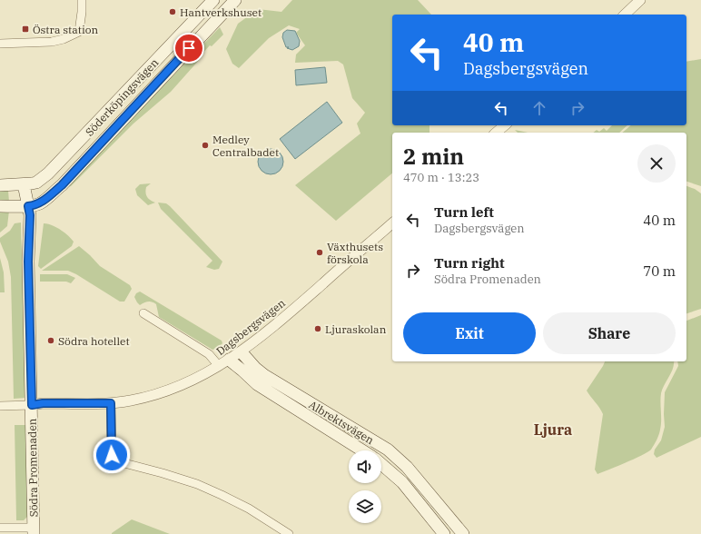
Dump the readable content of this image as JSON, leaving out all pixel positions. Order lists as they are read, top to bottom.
{
  "streets": {
    "main road": ["Söderköpingsvägen", "Albrektsvägen", "Södra Promenaden"],
    "street": ["Dagsbergsvägen"]
  },
  "crossings": [
    ["Söderköpingsvägen", "Södra Promenaden"],
    ["Dagsbergsvägen", "Albrektsvägen"],
    ["Dagsbergsvägen", "Södra Promenaden"]
  ],
  "districts": ["Ljura"],
  "places": {
    "other": [
      "Hantverkshuset",
      "Medley Centralbadet",
      "Växthusets förskola",
      "Ljuraskolan",
      "Södra hotellet"
    ],
    "transit": ["Östra station"]
  },
  "page": {
    "turn": ["40 m", "Dagsbergsvägen"],
    "heading": ["2 min", "470 m · 13:23"],
    "list": [
      {
        "name": "Turn left",
        "note": "Dagsbergsvägen",
        "value": "40 m"
      },
      {
        "name": "Turn right",
        "note": "Södra Promenaden",
        "value": "70 m"
      }
    ],
    "buttons": ["Exit", "Share"]
  }
}
